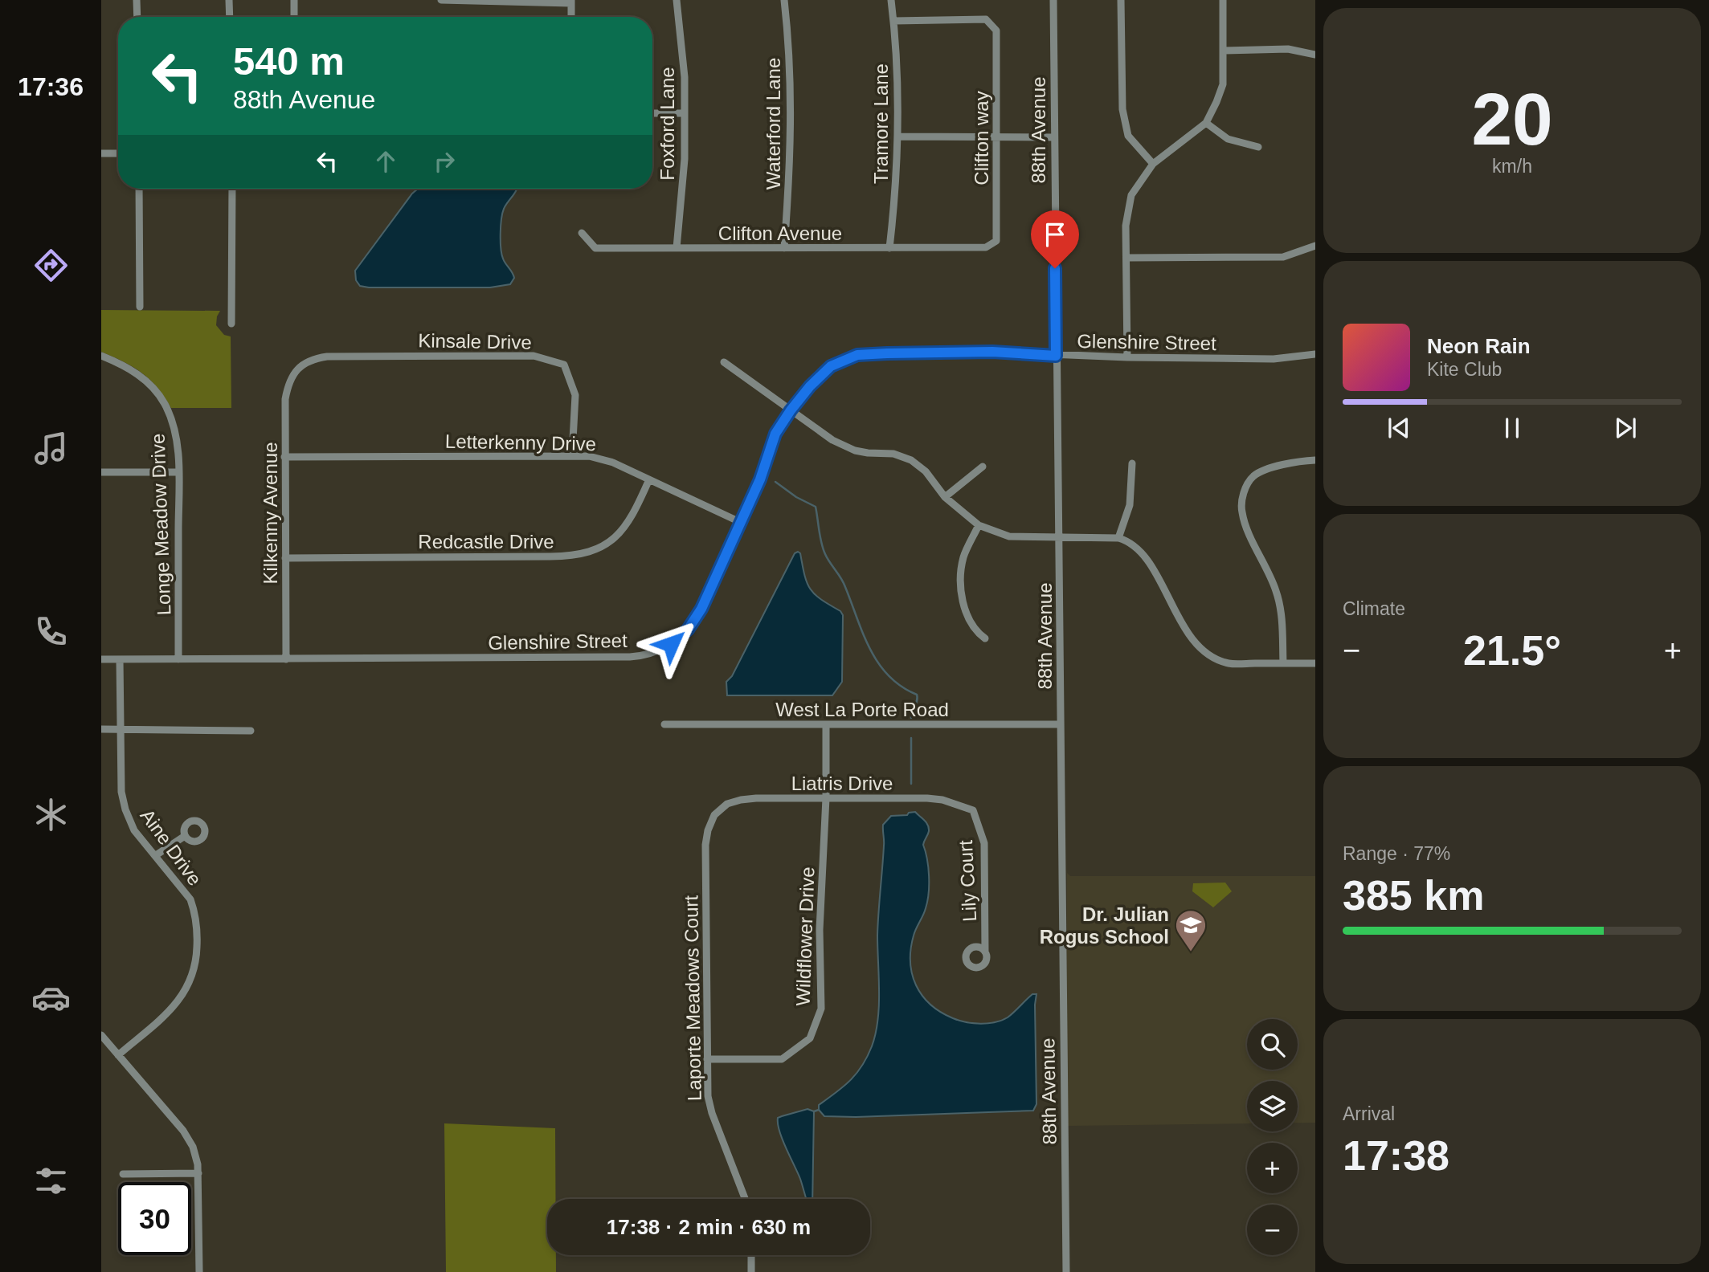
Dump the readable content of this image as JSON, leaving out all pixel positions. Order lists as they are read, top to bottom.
{
  "streets": {
    "street": [
      "Foxford Lane",
      "Waterford Lane",
      "Tramore Lane",
      "88th Avenue",
      "Clifton way",
      "Clifton Avenue",
      "Kinsale Drive",
      "Glenshire Street",
      "Letterkenny Drive",
      "Kilkenny Avenue",
      "Longe Meadow Drive",
      "Redcastle Drive",
      "West La Porte Road",
      "Liatris Drive",
      "Aine Drive",
      "Lily Court",
      "Wildflower Drive",
      "Laporte Meadows Court"
    ]
  },
  "crossings": [
    ["Foxford Lane", "Clifton Avenue"],
    ["Waterford Lane", "Clifton Avenue"],
    ["Tramore Lane", "Clifton way"],
    ["Tramore Lane", "Clifton Avenue"],
    ["88th Avenue", "Glenshire Street"],
    ["88th Avenue", "West La Porte Road"],
    ["Clifton way", "Clifton Avenue"],
    ["Kinsale Drive", "Letterkenny Drive"],
    ["Kinsale Drive", "Kilkenny Avenue"],
    ["Glenshire Street", "Letterkenny Drive"],
    ["Glenshire Street", "Kilkenny Avenue"],
    ["Glenshire Street", "Longe Meadow Drive"],
    ["Glenshire Street", "Aine Drive"],
    ["Letterkenny Drive", "Kilkenny Avenue"],
    ["Letterkenny Drive", "Redcastle Drive"],
    ["Kilkenny Avenue", "Redcastle Drive"],
    ["West La Porte Road", "Wildflower Drive"],
    ["Liatris Drive", "Lily Court"],
    ["Liatris Drive", "Wildflower Drive"],
    ["Liatris Drive", "Laporte Meadows Court"],
    ["Wildflower Drive", "Laporte Meadows Court"]
  ],
  "places": {
    "school or university": ["Dr. Julian Rogus School"]
  },
  "page": {
    "tabs": "17:36",
    "tile": [
      ["20", "km/h"],
      "Climate",
      ["Range · 77%", "385 km"],
      ["Arrival", "17:38"]
    ],
    "turn": ["540 m", "88th Avenue"],
    "song": ["Neon Rain", "Kite Club"],
    "heat": ["−", "21.5°", "+"],
    "map_buttons": ["+", "−"],
    "limit": "30",
    "trip": "17:38 · 2 min · 630 m"
  }
}
